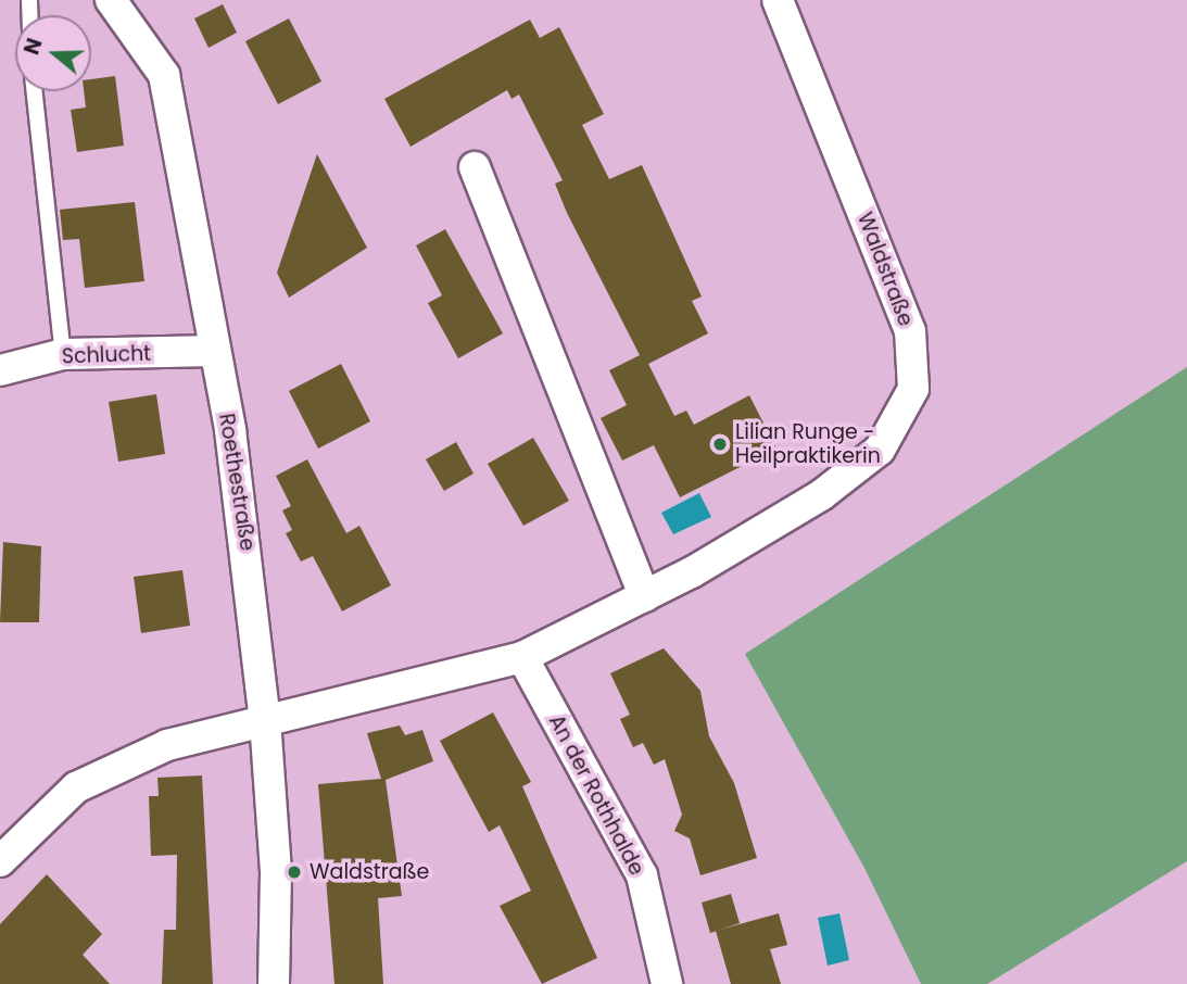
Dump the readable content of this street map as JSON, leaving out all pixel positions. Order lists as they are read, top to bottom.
{
  "streets": {
    "street": [
      "Waldstraße",
      "Schlucht",
      "Roethestraße",
      "An der Rothhalde"
    ]
  },
  "crossings": [
    ["Waldstraße", "Roethestraße"],
    ["Waldstraße", "An der Rothhalde"],
    ["Schlucht", "Roethestraße"]
  ],
  "places": ["Lilian Runge - Heilpraktikerin", "Waldstraße"],
  "north": "left"
}
